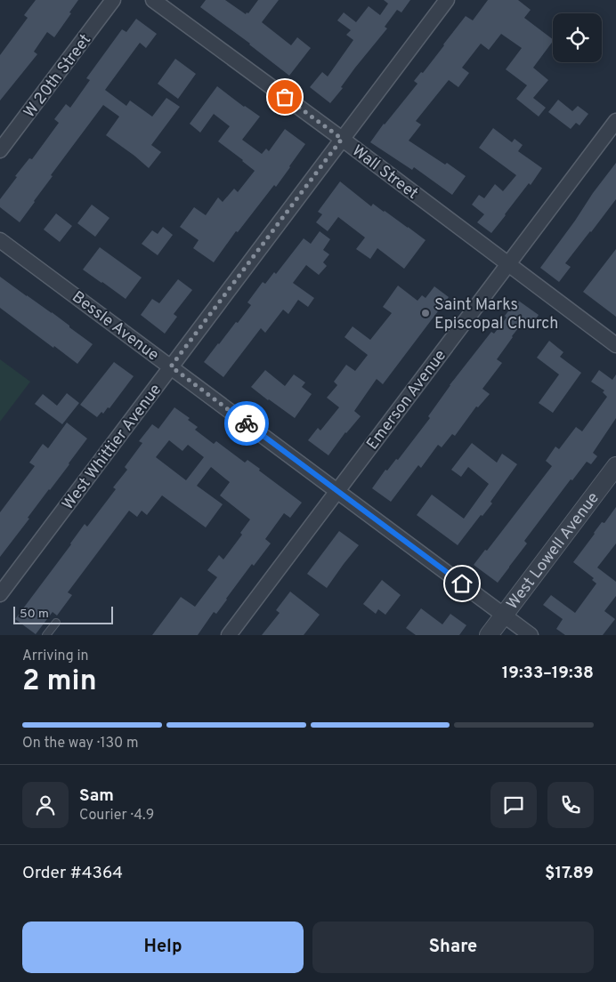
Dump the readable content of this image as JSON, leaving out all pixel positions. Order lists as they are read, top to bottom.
{
  "streets": {
    "street": [
      "W 20th Street",
      "Wall Street",
      "Bessle Avenue",
      "Emerson Avenue",
      "West Whittier Avenue",
      "West Lowell Avenue"
    ]
  },
  "crossings": [
    ["Wall Street", "Emerson Avenue"],
    ["Wall Street", "West Whittier Avenue"],
    ["Bessle Avenue", "Emerson Avenue"],
    ["Bessle Avenue", "West Whittier Avenue"],
    ["Bessle Avenue", "West Lowell Avenue"]
  ],
  "places": ["Saint Marks Episcopal Church"],
  "scale_bar": "50 m",
  "page": {
    "scale": "50 m",
    "heading": ["2 min", "Arriving in", "19:33–19:38"],
    "panel": [
      "Sam",
      "Courier · 4.9",
      "Order #4364",
      "$17.89"
    ],
    "bar": "On the way · 130 m",
    "buttons": ["Help", "Share"]
  }
}
